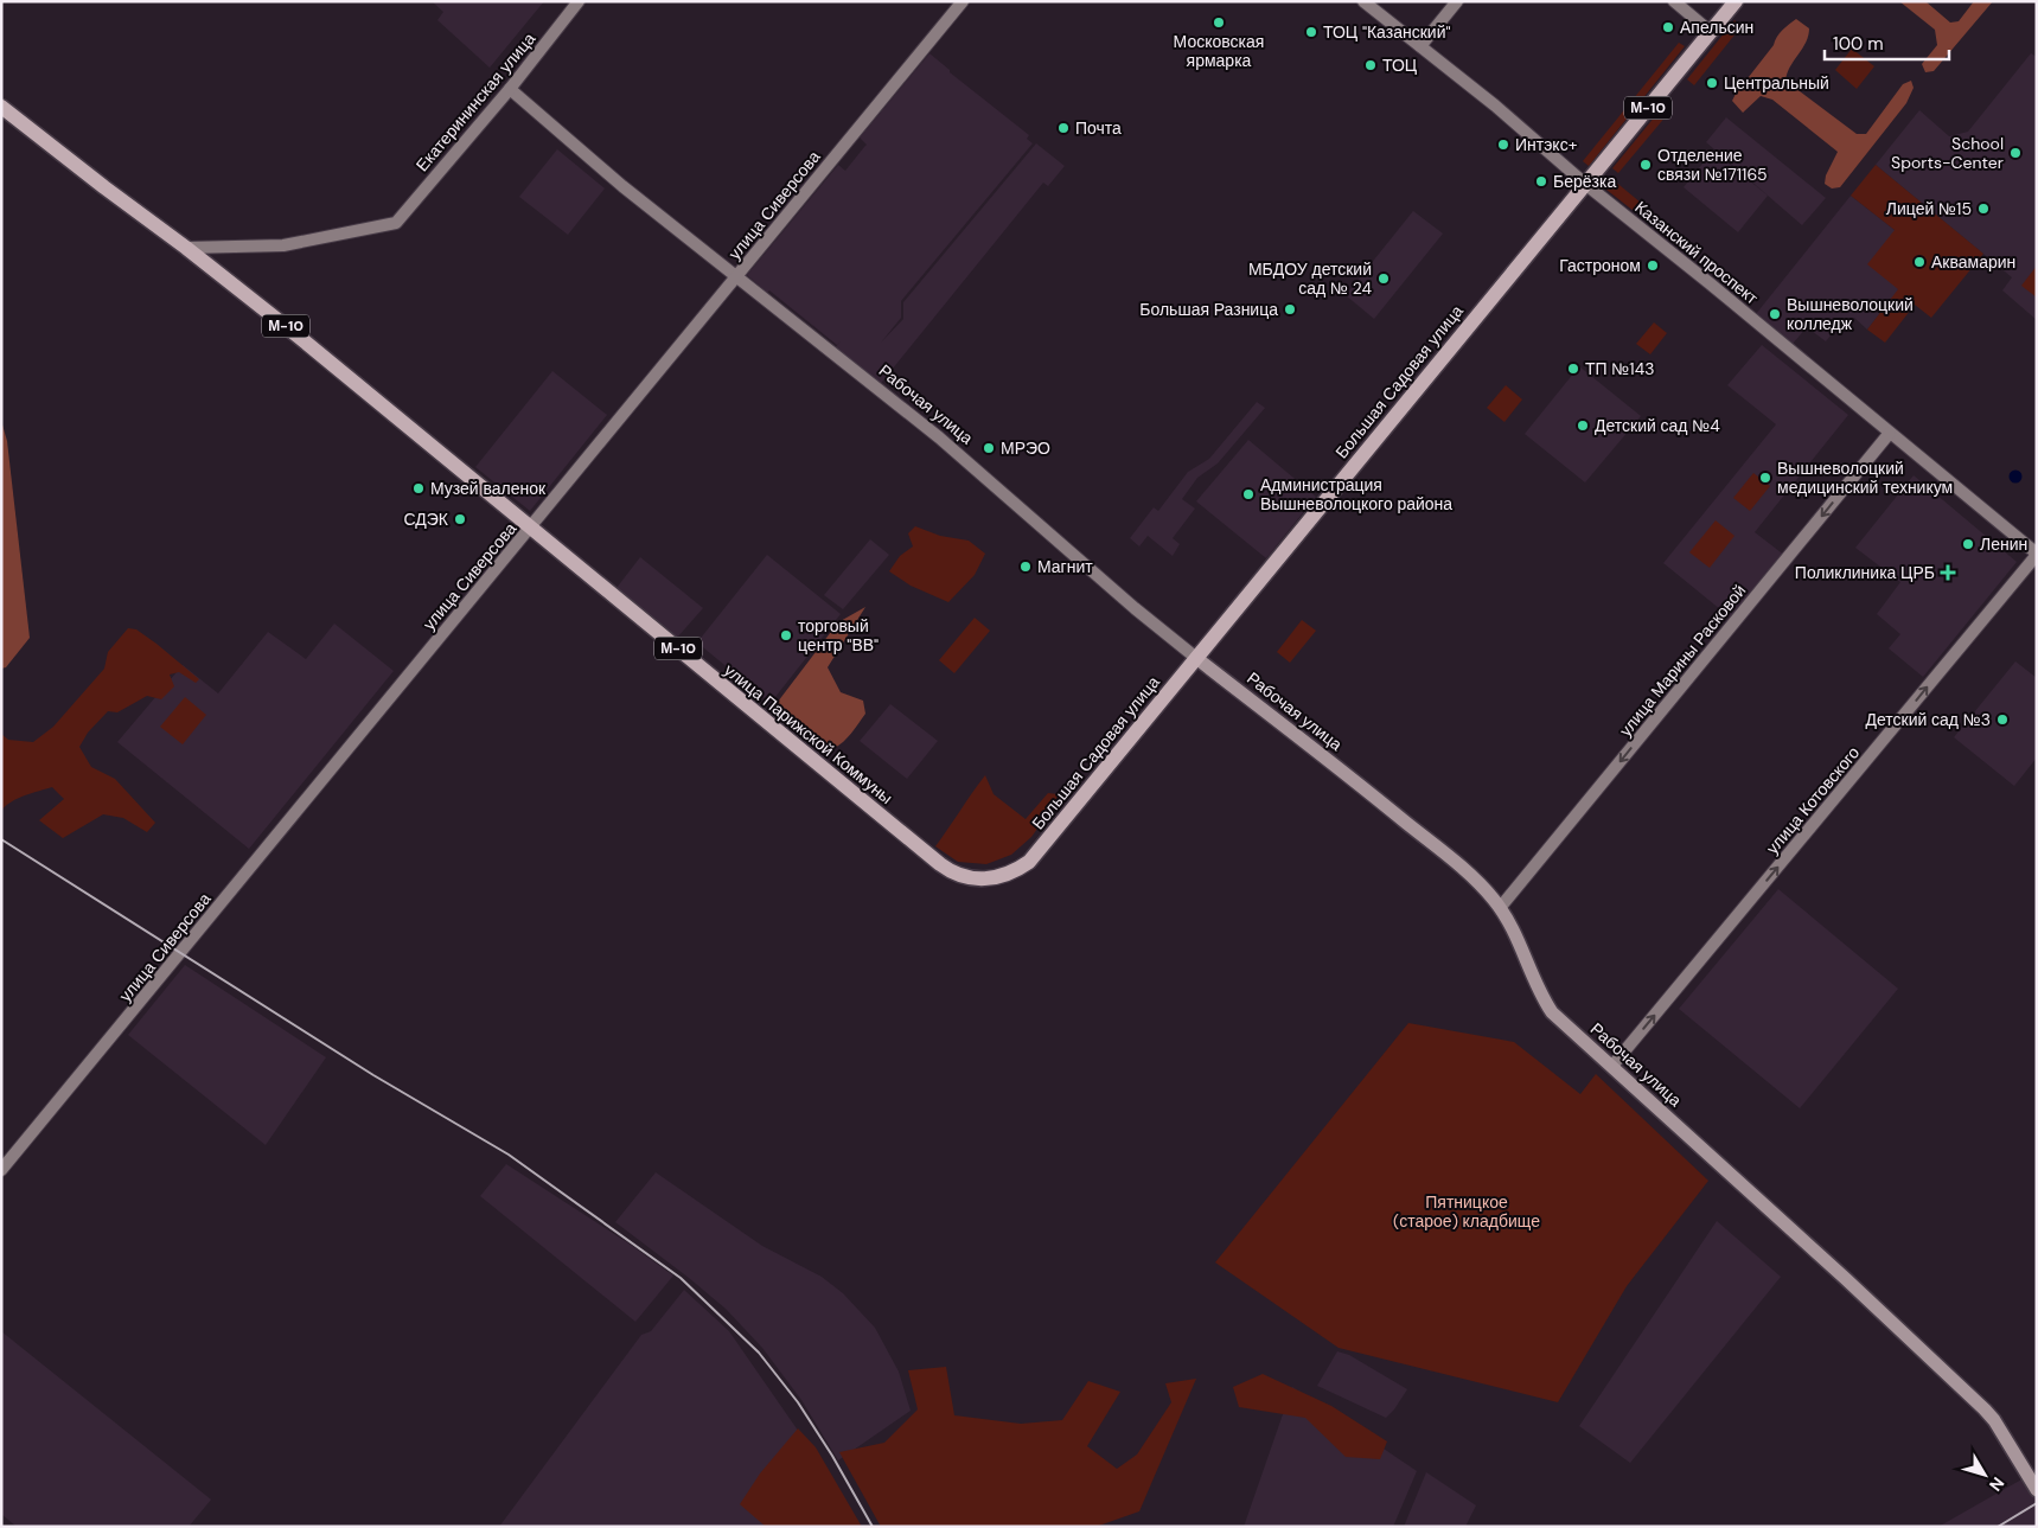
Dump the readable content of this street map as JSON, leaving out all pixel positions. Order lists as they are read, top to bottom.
{
  "streets": {
    "highway": ["М-10", "Большая Садовая улица", "улица Парижской Коммуны"],
    "main road": ["Рабочая улица"],
    "street": [
      "Екатерининская улица",
      "улица Сиверсова",
      "Казанский проспект",
      "улица Марины Расковой",
      "улица Котовского"
    ]
  },
  "crossings": [
    ["Екатерининская улица", "М-10"],
    ["Екатерининская улица", "Рабочая улица"],
    ["М-10", "улица Сиверсова"],
    ["М-10", "улица Парижской Коммуны"],
    ["улица Сиверсова", "Рабочая улица"],
    ["улица Сиверсова", "улица Парижской Коммуны"],
    ["Казанский проспект", "Большая Садовая улица"],
    ["Казанский проспект", "улица Марины Расковой"],
    ["Казанский проспект", "улица Котовского"],
    ["Большая Садовая улица", "Рабочая улица"],
    ["Большая Садовая улица", "улица Парижской Коммуны"],
    ["Рабочая улица", "улица Марины Расковой"],
    ["Рабочая улица", "улица Котовского"]
  ],
  "one_way": ["улица Марины Расковой", "улица Котовского"],
  "parks": ["Пятницкое (старое) кладбище"],
  "places": {
    "other": [
      "Московская ярмарка",
      "Апельсин",
      "ТОЦ \"Казанский\"",
      "ТОЦ",
      "Центральный",
      "Почта",
      "Интэкс+",
      "School Sports-Center",
      "Отделение связи №171165",
      "Берёзка",
      "Лицей №15",
      "Аквамарин",
      "Гастроном",
      "МБДОУ детский сад № 24",
      "Большая Разница",
      "Вышневолоцкий колледж",
      "ТП №143",
      "Детский сад №4",
      "МРЭО",
      "Вышневолоцкий медицинский техникум",
      "Музей валенок",
      "Администрация Вышневолоцкого района",
      "СДЭК",
      "Ленин",
      "Магнит",
      "торговый центр \"ВВ\"",
      "Детский сад №3"
    ],
    "health": ["Поликлиника ЦРБ"]
  },
  "scale_bar": "100 m",
  "north": "bottom right"
}
